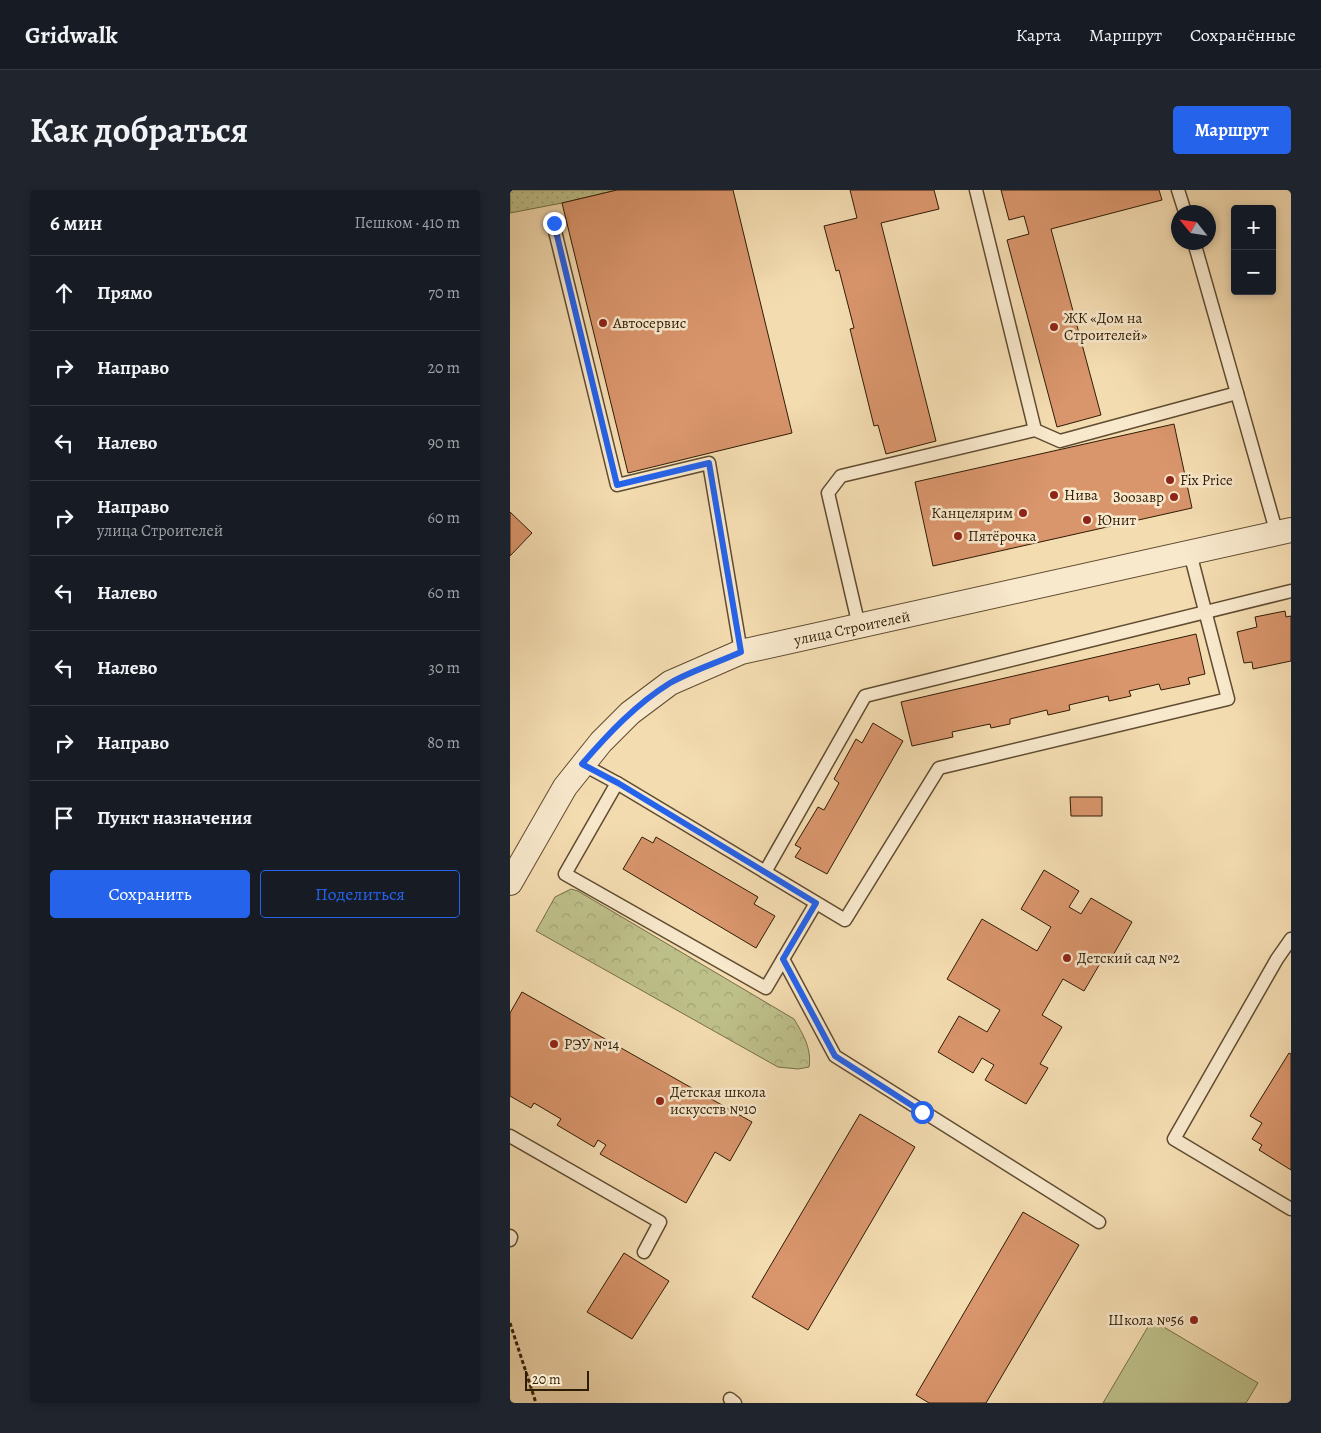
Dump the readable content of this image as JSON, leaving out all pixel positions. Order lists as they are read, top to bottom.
{
  "streets": {
    "street": ["улица Строителей"]
  },
  "places": [
    "Автосервис",
    "ЖК «Дом на Строителей»",
    "Fix Price",
    "Нива",
    "Зоозавр",
    "Канцелярим",
    "Юнит",
    "Пятёрочка",
    "Детский сад №2",
    "РЭУ №14",
    "Детская школа искусств №10",
    "Школа №56"
  ],
  "scale_bar": "20 m",
  "north": "top left",
  "page": {
    "header": "Gridwalk",
    "nav": ["Карта", "Маршрут", "Сохранённые"],
    "title": "Как добраться",
    "buttons": [
      "Маршрут",
      ["Сохранить", "Поделиться"]
    ],
    "heading": ["6 мин", "Пешком · 410 m"],
    "map_buttons": ["+", "−"],
    "list": [
      ["Прямо", "70 m"],
      ["Направо", "20 m"],
      ["Налево", "90 m"],
      ["Направо", "улица Строителей", "60 m"],
      ["Налево", "60 m"],
      ["Налево", "30 m"],
      ["Направо", "80 m"],
      "Пункт назначения"
    ],
    "scale": "20 m"
  }
}
